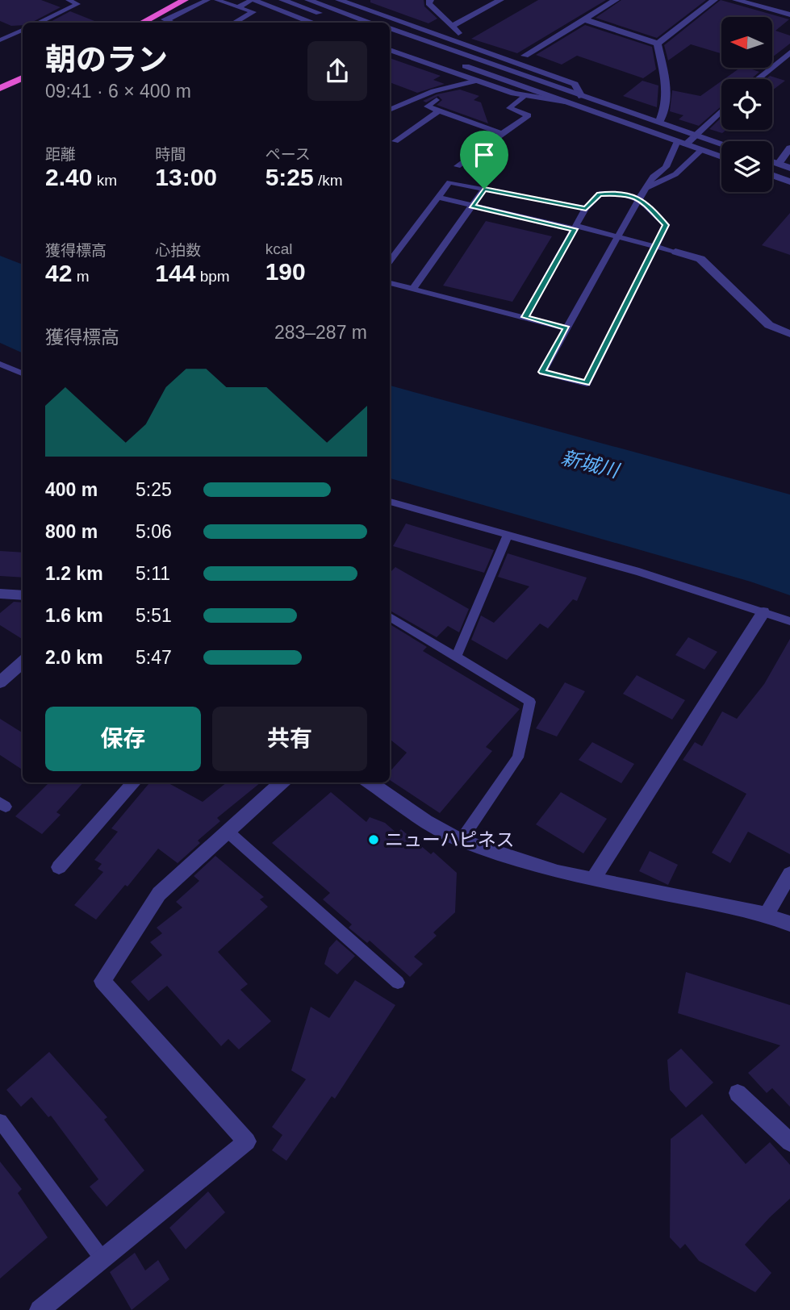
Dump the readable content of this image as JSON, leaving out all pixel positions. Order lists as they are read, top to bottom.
{
  "water": ["新城川"],
  "places": ["ニューハピネス"],
  "north": "left",
  "page": {
    "heading": ["朝のラン", "09:41 · 6 × 400 m"],
    "stats": [
      ["距離", "2.40 km"],
      ["時間", "13:00"],
      ["ペース", "5:25 /km"],
      ["獲得標高", "42 m"],
      ["心拍数", "144 bpm"],
      ["kcal", "190"]
    ],
    "chart": ["獲得標高", "283–287 m"],
    "list": [
      {
        "name": "400 m",
        "note": "5:25"
      },
      {
        "name": "800 m",
        "note": "5:06"
      },
      {
        "name": "1.2 km",
        "note": "5:11"
      },
      {
        "name": "1.6 km",
        "note": "5:51"
      },
      {
        "name": "2.0 km",
        "note": "5:47"
      }
    ],
    "buttons": ["保存", "共有"]
  }
}
